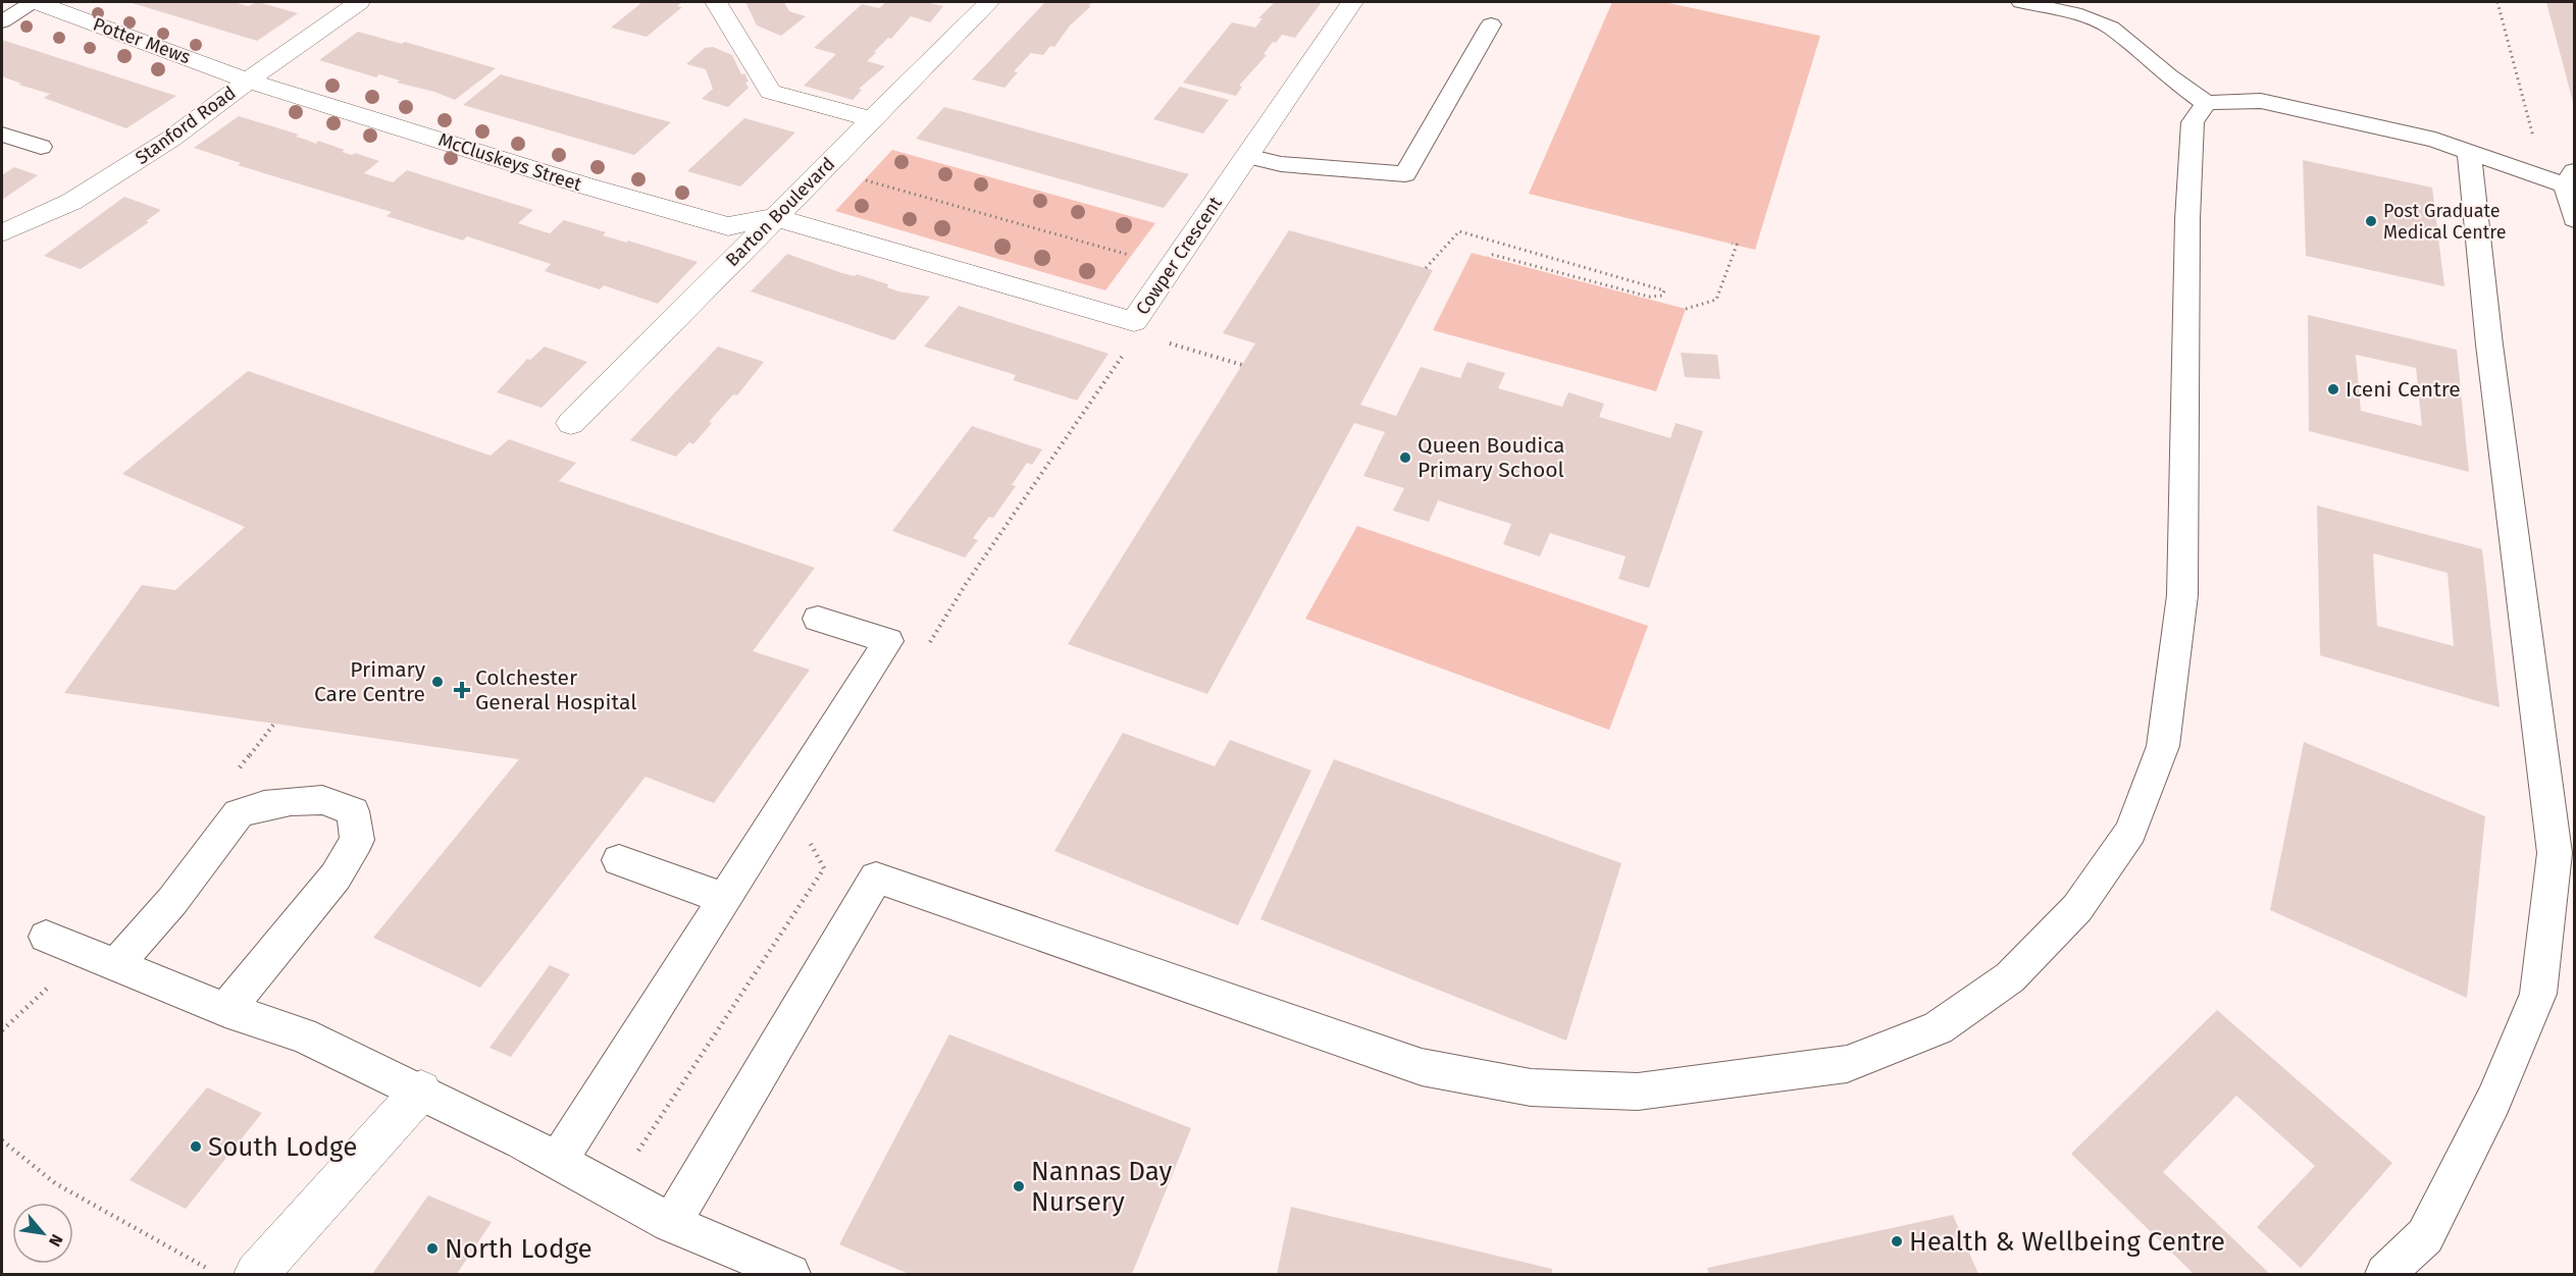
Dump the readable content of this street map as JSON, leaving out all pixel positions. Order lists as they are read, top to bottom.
{
  "streets": {
    "street": [
      "Potter Mews",
      "Stanford Road",
      "McCluskeys Street",
      "Barton Boulevard",
      "Cowper Crescent"
    ]
  },
  "crossings": [
    ["Potter Mews", "Stanford Road"],
    ["Potter Mews", "McCluskeys Street"],
    ["Stanford Road", "McCluskeys Street"],
    ["McCluskeys Street", "Barton Boulevard"],
    ["McCluskeys Street", "Cowper Crescent"],
    ["Barton Boulevard", "Cowper Crescent"]
  ],
  "places": {
    "other": [
      "Post Graduate Medical Centre",
      "Iceni Centre",
      "Queen Boudica Primary School",
      "Primary Care Centre",
      "South Lodge",
      "Nannas Day Nursery",
      "Health & Wellbeing Centre",
      "North Lodge"
    ],
    "health": ["Colchester General Hospital"]
  },
  "north": "bottom right"
}
